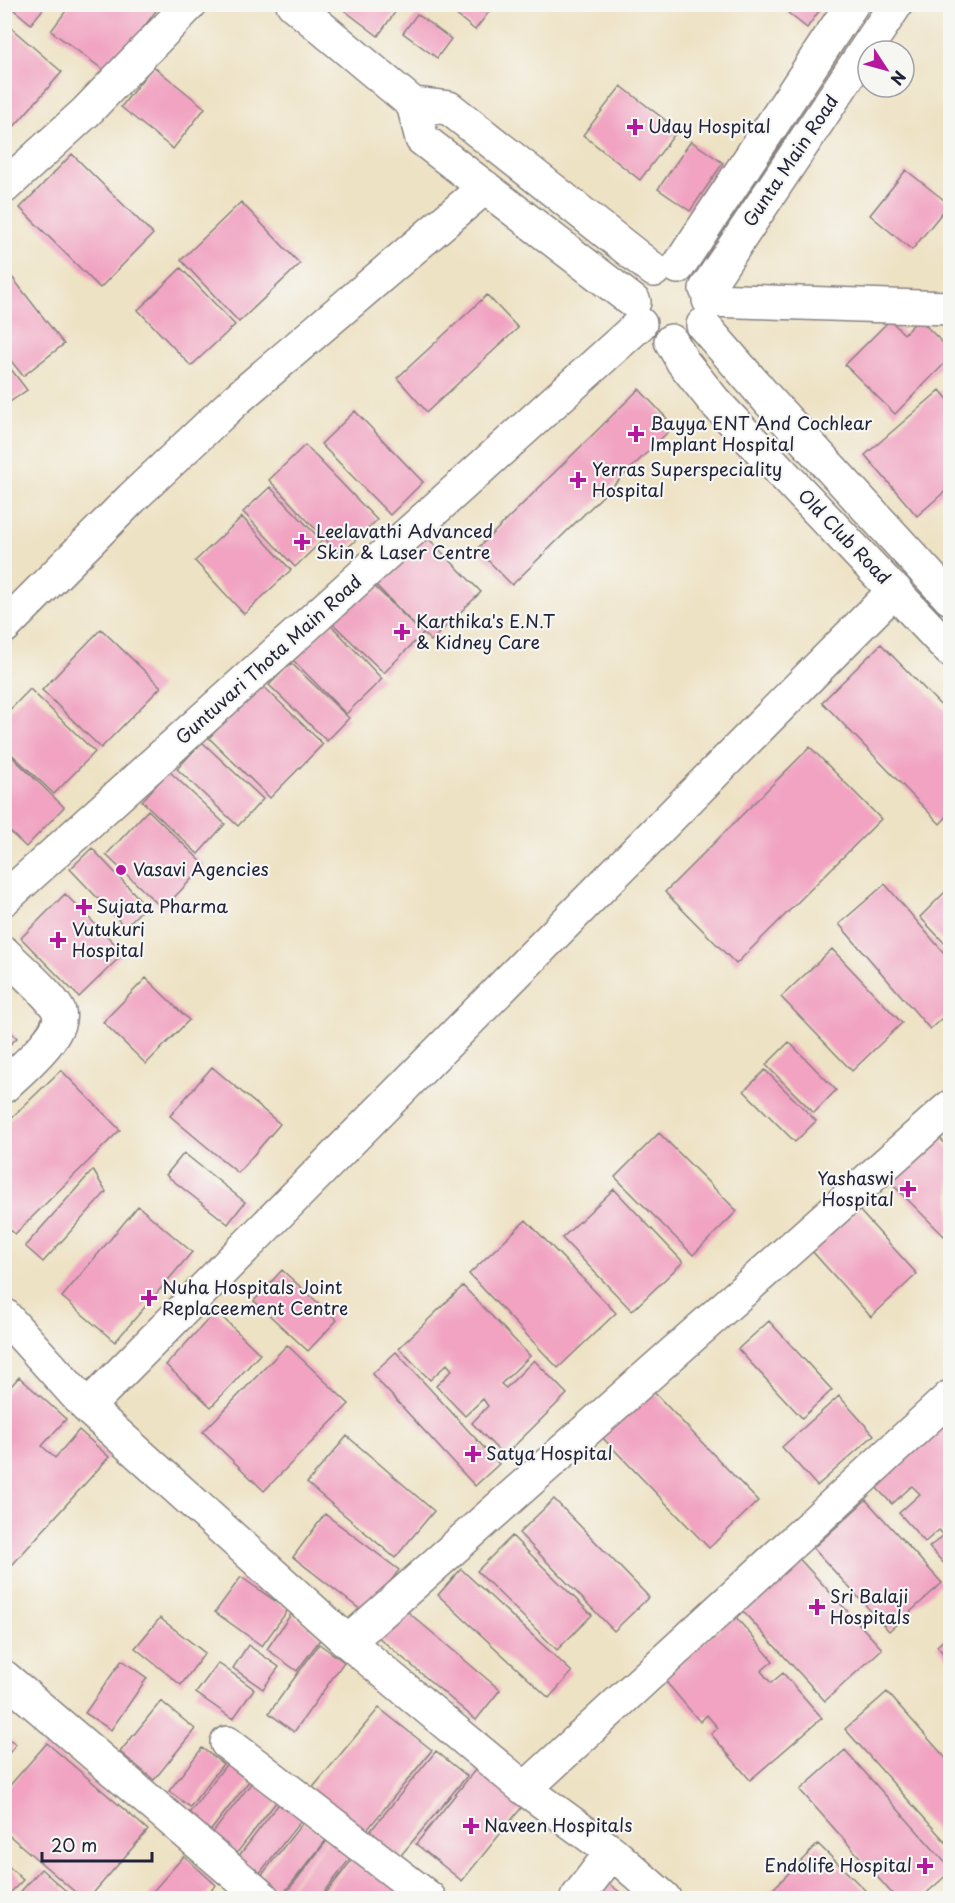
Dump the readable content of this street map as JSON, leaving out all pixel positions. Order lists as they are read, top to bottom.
{
  "streets": {
    "street": ["Gunta Main Road", "Old Club Road", "Guntuvari Thota Main Road"]
  },
  "crossings": [
    ["Gunta Main Road", "Old Club Road"],
    ["Gunta Main Road", "Guntuvari Thota Main Road"],
    ["Old Club Road", "Guntuvari Thota Main Road"]
  ],
  "places": {
    "health": [
      "Uday Hospital",
      "Bayya ENT And Cochlear Implant Hospital",
      "Yerras Superspeciality Hospital",
      "Leelavathi Advanced Skin & Laser Centre",
      "Karthika's E.N.T & Kidney Care",
      "Sujata Pharma",
      "Vutukuri Hospital",
      "Yashaswi Hospital",
      "Nuha Hospitals Joint Replaceement Centre",
      "Satya Hospital",
      "Sri Balaji Hospitals",
      "Naveen Hospitals",
      "Endolife Hospital"
    ],
    "other": ["Vasavi Agencies"]
  },
  "scale_bar": "20 m",
  "north": "bottom right"
}
